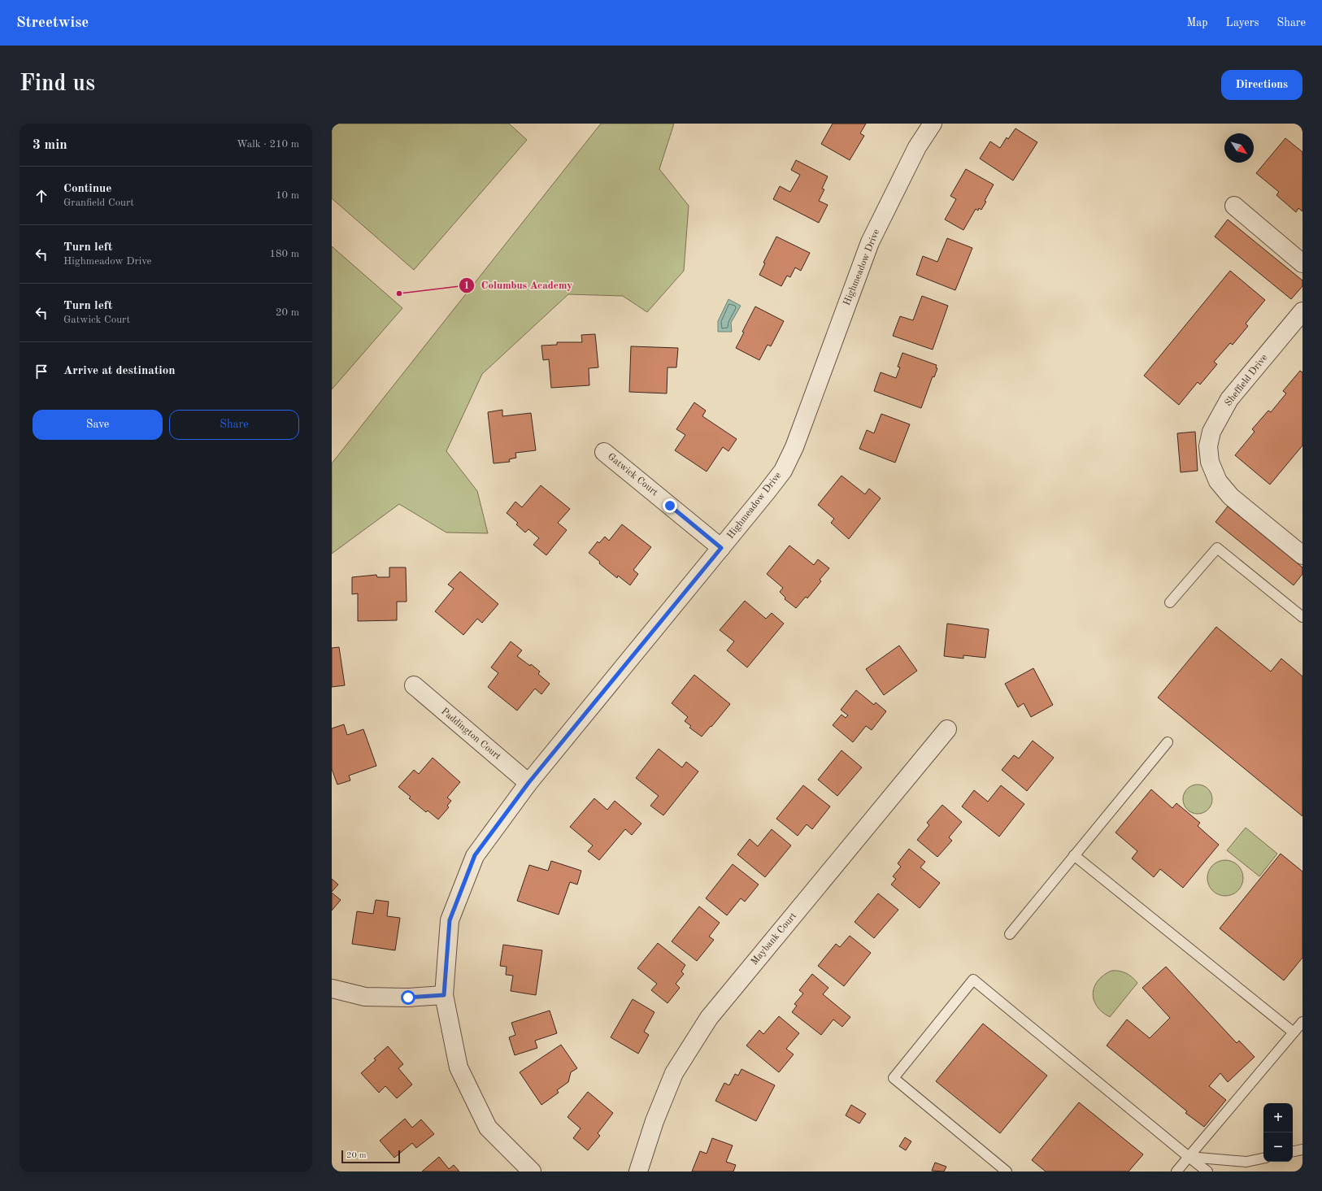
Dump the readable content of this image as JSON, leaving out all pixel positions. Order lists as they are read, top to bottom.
{
  "streets": {
    "street": [
      "Highmeadow Drive",
      "Sheffield Drive",
      "Gatwick Court",
      "Paddington Court",
      "Maybank Court"
    ]
  },
  "crossings": [
    ["Highmeadow Drive", "Gatwick Court"],
    ["Highmeadow Drive", "Paddington Court"]
  ],
  "places": ["Columbus Academy"],
  "scale_bar": "20 m",
  "north": "bottom right",
  "page": {
    "header": "Streetwise",
    "nav": ["Map", "Layers", "Share"],
    "buttons": [
      "Directions",
      ["Save", "Share"]
    ],
    "title": "Find us",
    "heading": ["3 min", "Walk · 210 m"],
    "list": [
      ["Continue", "Granfield Court", "10 m"],
      ["Turn left", "Highmeadow Drive", "180 m"],
      ["Turn left", "Gatwick Court", "20 m"],
      "Arrive at destination"
    ],
    "map_buttons": ["+", "−"],
    "scale": "20 m"
  }
}
